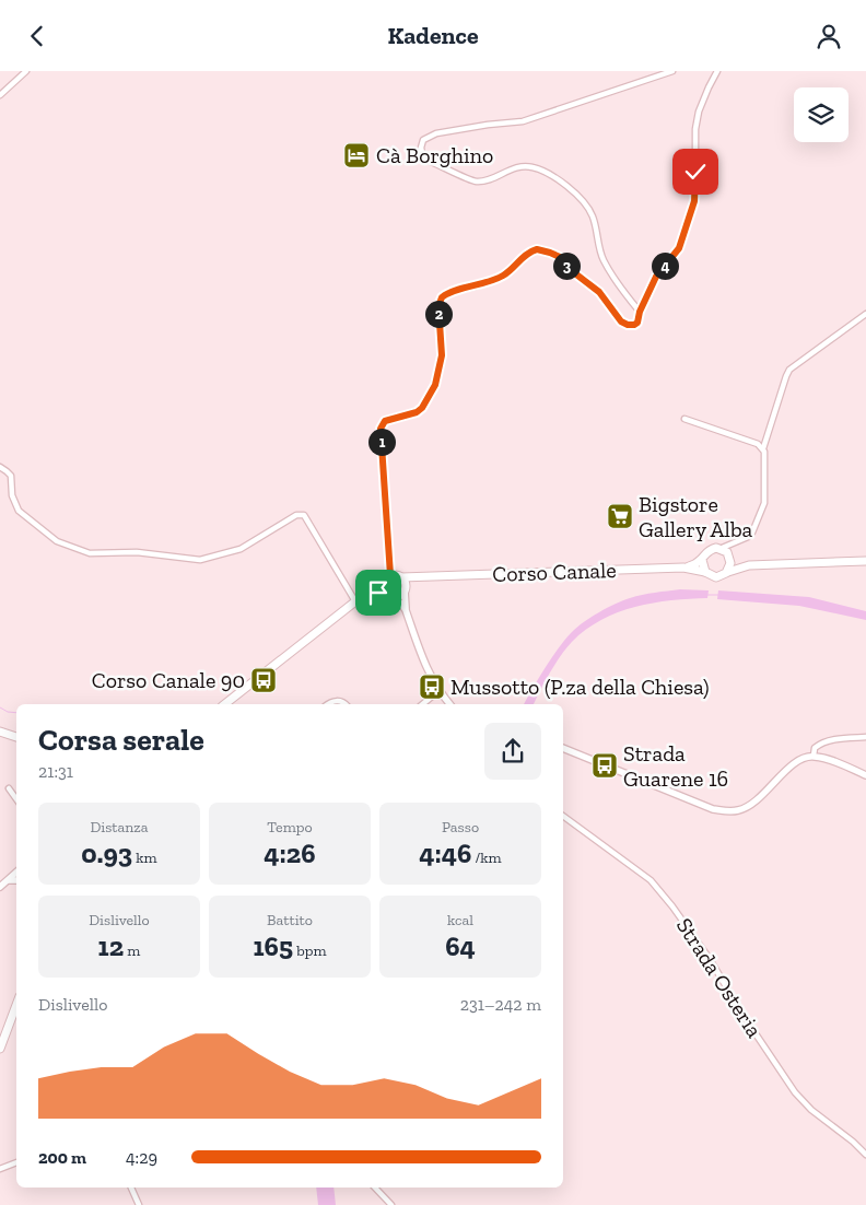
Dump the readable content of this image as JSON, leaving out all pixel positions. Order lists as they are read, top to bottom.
{
  "streets": {
    "main road": ["Corso Canale"],
    "street": ["Strada Osteria"]
  },
  "places": {
    "hotel": ["Cà Borghino"],
    "supermarket": ["Bigstore Gallery Alba"],
    "bus stop": ["Corso Canale 90", "Mussotto (P.za della Chiesa)", "Strada Guarene 16"]
  },
  "page": {
    "header": "Kadence",
    "pins": [
      "3",
      "4",
      "2",
      "1"
    ],
    "heading": ["Corsa serale", "21:31"],
    "stats": [
      ["Distanza", "0.93 km"],
      ["Tempo", "4:26"],
      ["Passo", "4:46 /km"],
      ["Dislivello", "12 m"],
      ["Battito", "165 bpm"],
      ["kcal", "64"]
    ],
    "chart": ["Dislivello", "231–242 m"],
    "list": [
      {
        "name": "200 m",
        "note": "4:29"
      }
    ]
  }
}
